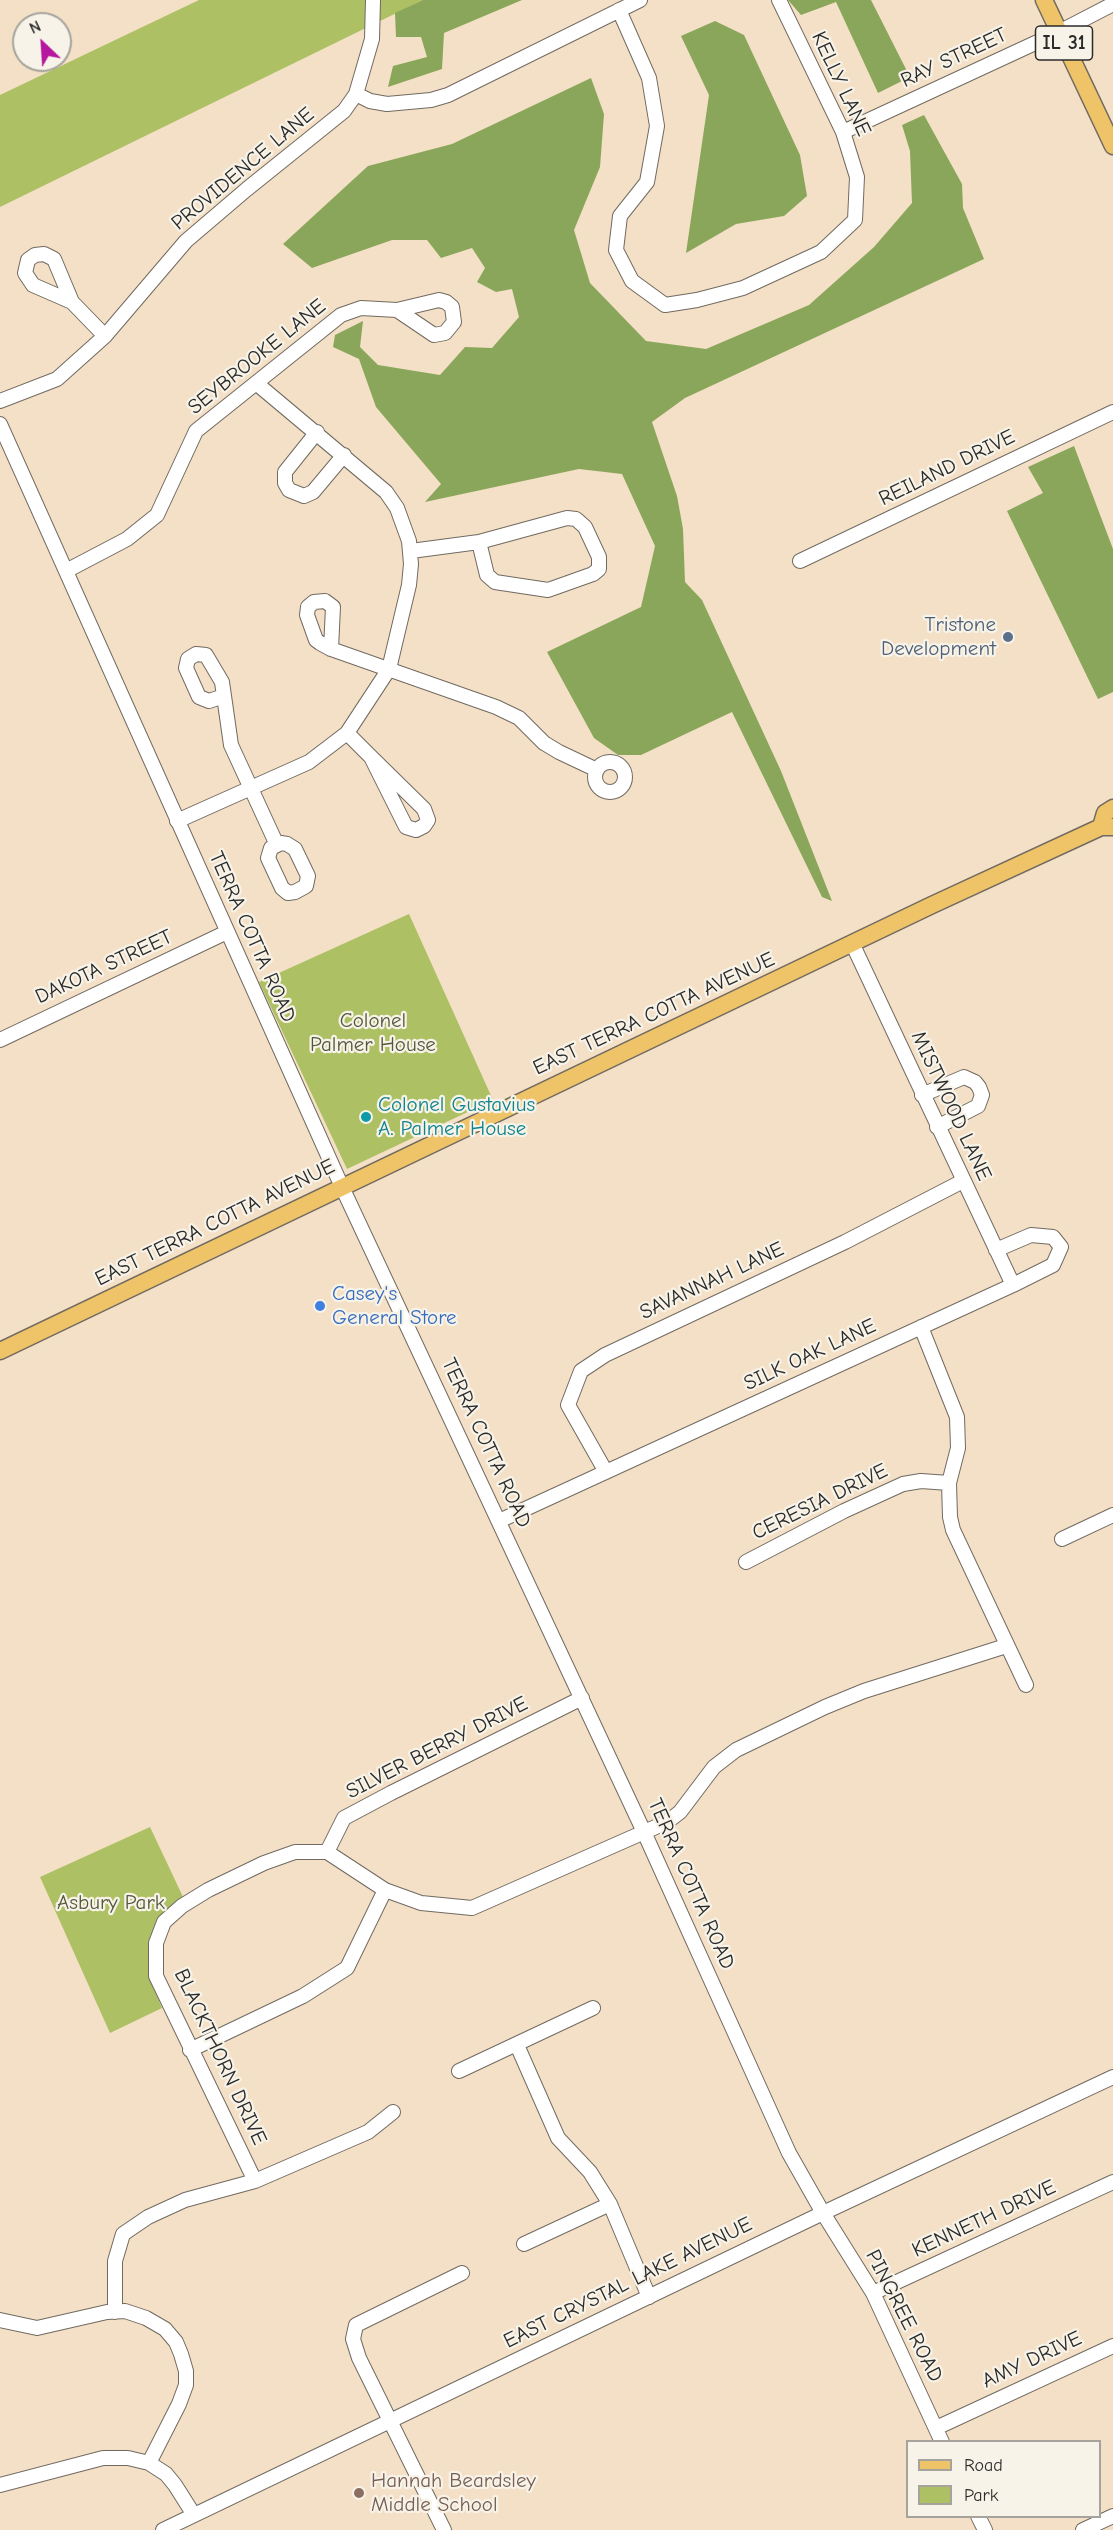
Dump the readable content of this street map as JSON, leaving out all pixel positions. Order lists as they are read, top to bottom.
{
  "streets": {
    "main road": ["IL 31", "EAST TERRA COTTA AVENUE"],
    "street": [
      "RAY STREET",
      "KELLY LANE",
      "PROVIDENCE LANE",
      "SEYBROOKE LANE",
      "REILAND DRIVE",
      "TERRA COTTA ROAD",
      "DAKOTA STREET",
      "MISTWOOD LANE",
      "SAVANNAH LANE",
      "SILK OAK LANE",
      "CERESIA DRIVE",
      "SILVER BERRY DRIVE",
      "BLACKTHORN DRIVE",
      "KENNETH DRIVE",
      "EAST CRYSTAL LAKE AVENUE",
      "PINGREE ROAD",
      "AMY DRIVE"
    ]
  },
  "crossings": [
    ["IL 31", "RAY STREET"],
    ["RAY STREET", "KELLY LANE"],
    ["SEYBROOKE LANE", "TERRA COTTA ROAD"],
    ["TERRA COTTA ROAD", "DAKOTA STREET"],
    ["TERRA COTTA ROAD", "EAST TERRA COTTA AVENUE"],
    ["TERRA COTTA ROAD", "SILK OAK LANE"],
    ["TERRA COTTA ROAD", "SILVER BERRY DRIVE"],
    ["TERRA COTTA ROAD", "EAST CRYSTAL LAKE AVENUE"],
    ["TERRA COTTA ROAD", "PINGREE ROAD"],
    ["EAST TERRA COTTA AVENUE", "MISTWOOD LANE"],
    ["MISTWOOD LANE", "SAVANNAH LANE"],
    ["MISTWOOD LANE", "SILK OAK LANE"],
    ["SAVANNAH LANE", "SILK OAK LANE"],
    ["SILVER BERRY DRIVE", "BLACKTHORN DRIVE"],
    ["KENNETH DRIVE", "PINGREE ROAD"],
    ["EAST CRYSTAL LAKE AVENUE", "PINGREE ROAD"],
    ["PINGREE ROAD", "AMY DRIVE"]
  ],
  "parks": ["Colonel Palmer House", "Asbury Park"],
  "places": [
    "Tristone Development",
    "Colonel Gustavius A. Palmer House",
    "Casey's General Store",
    "Hannah Beardsley Middle School"
  ],
  "legend": ["Road", "Park"],
  "north": "top left"
}
